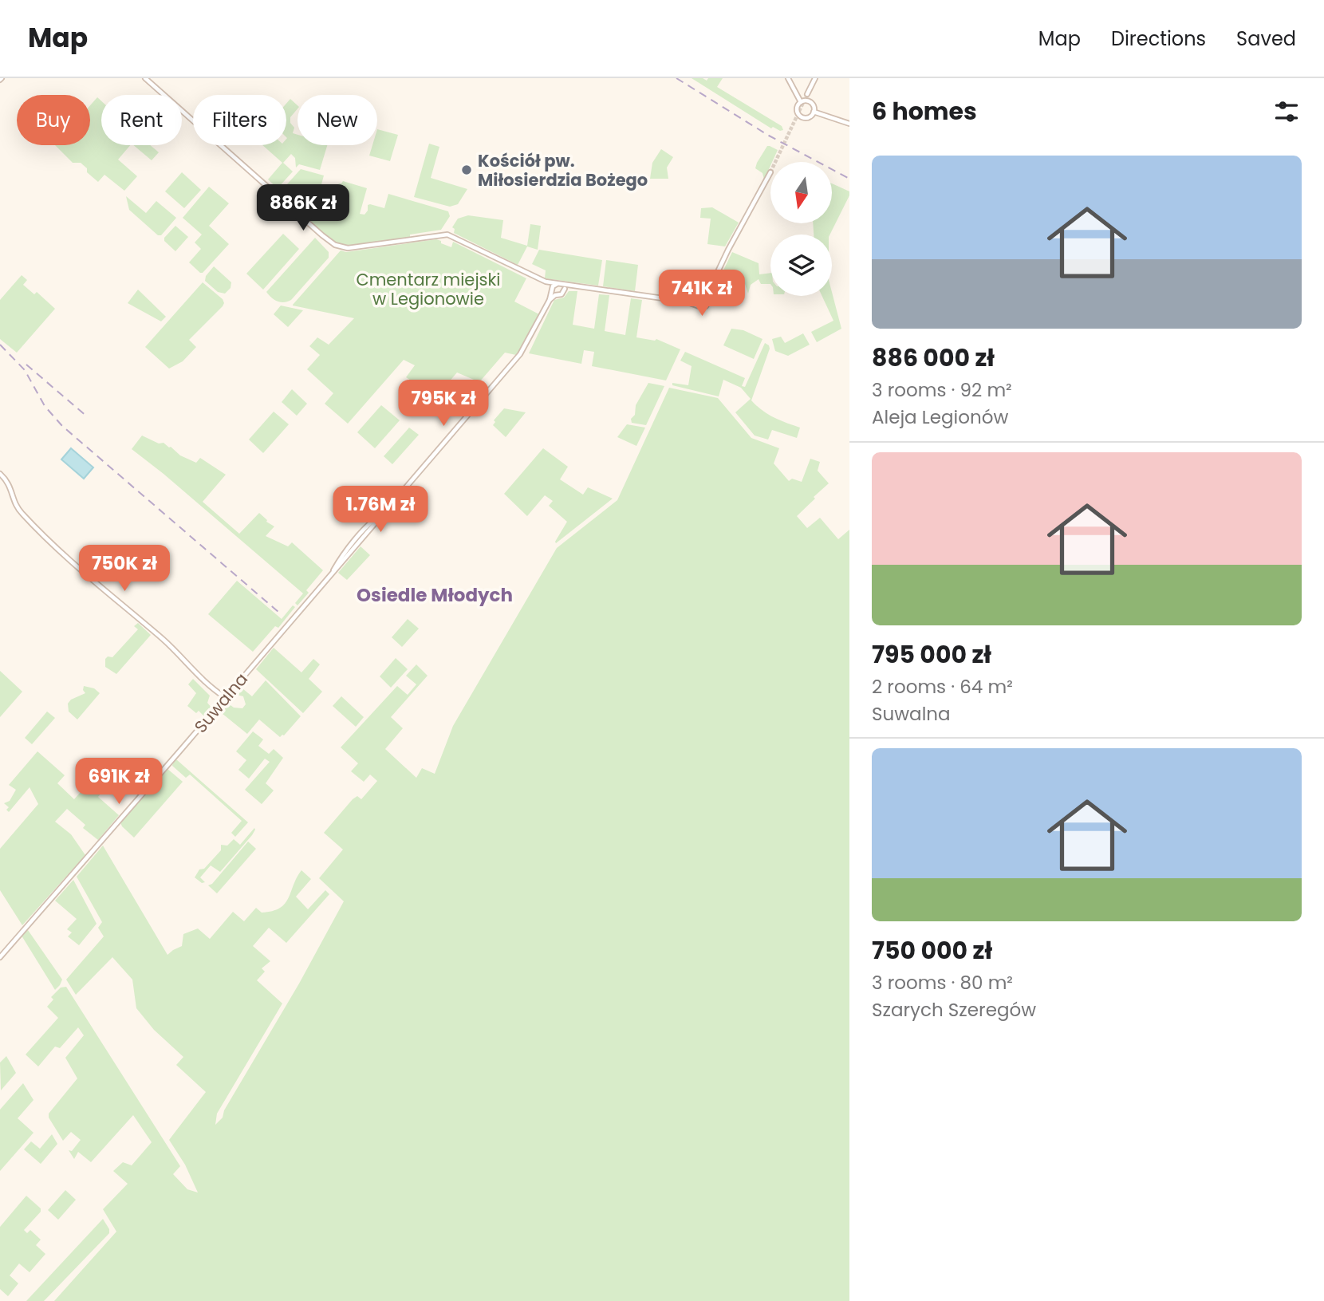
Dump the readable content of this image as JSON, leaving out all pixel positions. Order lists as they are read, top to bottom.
{
  "streets": {
    "street": ["Suwalna"]
  },
  "districts": ["Osiedle Młodych"],
  "parks": ["Cmentarz miejski w Legionowie"],
  "places": ["Kościół pw. Miłosierdzia Bożego"],
  "north": "bottom",
  "page": {
    "header": "Map",
    "nav": ["Map", "Directions", "Saved"],
    "heading": "6 homes",
    "chip": [
      "Buy",
      "Rent",
      "Filters",
      "New"
    ],
    "list": [
      {
        "name": "886 000 zł",
        "note": "3 rooms · 92 m² · Aleja Legionów"
      },
      {
        "name": "795 000 zł",
        "note": "2 rooms · 64 m² · Suwalna"
      },
      {
        "name": "750 000 zł",
        "note": "3 rooms · 80 m² · Szarych Szeregów"
      }
    ],
    "price": [
      "886K zł",
      "741K zł",
      "795K zł",
      "1.76M zł",
      "750K zł",
      "691K zł"
    ]
  }
}
